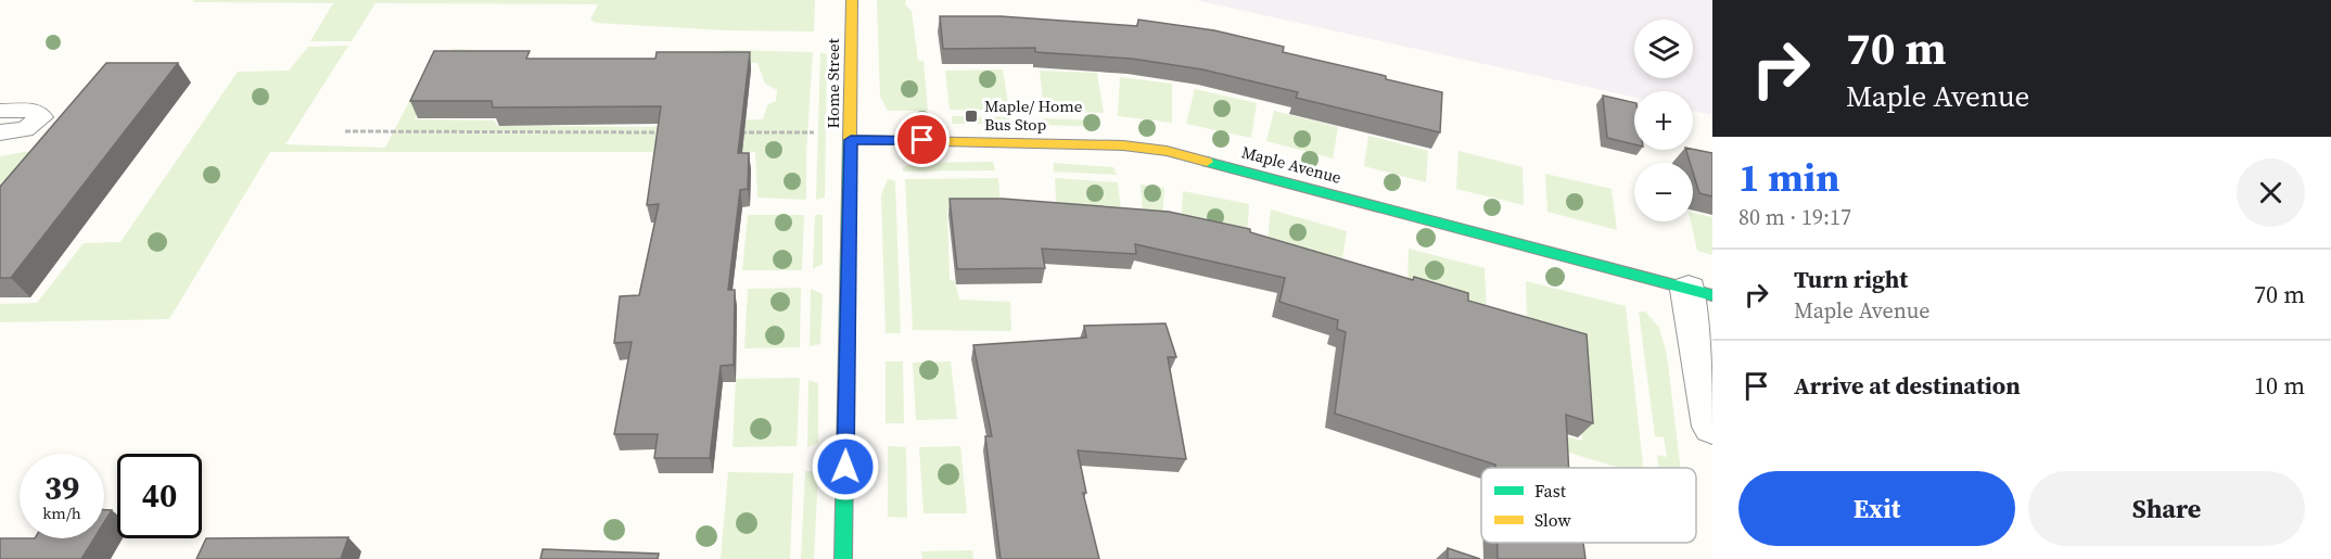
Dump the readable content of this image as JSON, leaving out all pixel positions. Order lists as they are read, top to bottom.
{
  "streets": {
    "street": ["Home Street", "Maple Avenue"]
  },
  "crossings": [
    ["Home Street", "Maple Avenue"]
  ],
  "places": {
    "transit": ["Maple/ Home Bus Stop"]
  },
  "legend": ["Fast", "Slow"],
  "page": {
    "turn": ["70 m", "Maple Avenue"],
    "map_buttons": ["+", "−"],
    "heading": ["1 min", "80 m · 19:17"],
    "list": [
      {
        "name": "Turn right",
        "note": "Maple Avenue",
        "value": "70 m"
      },
      {
        "name": "Arrive at destination",
        "value": "10 m"
      }
    ],
    "speed": "39 km/h",
    "limit": "40",
    "buttons": ["Exit", "Share"]
  }
}
